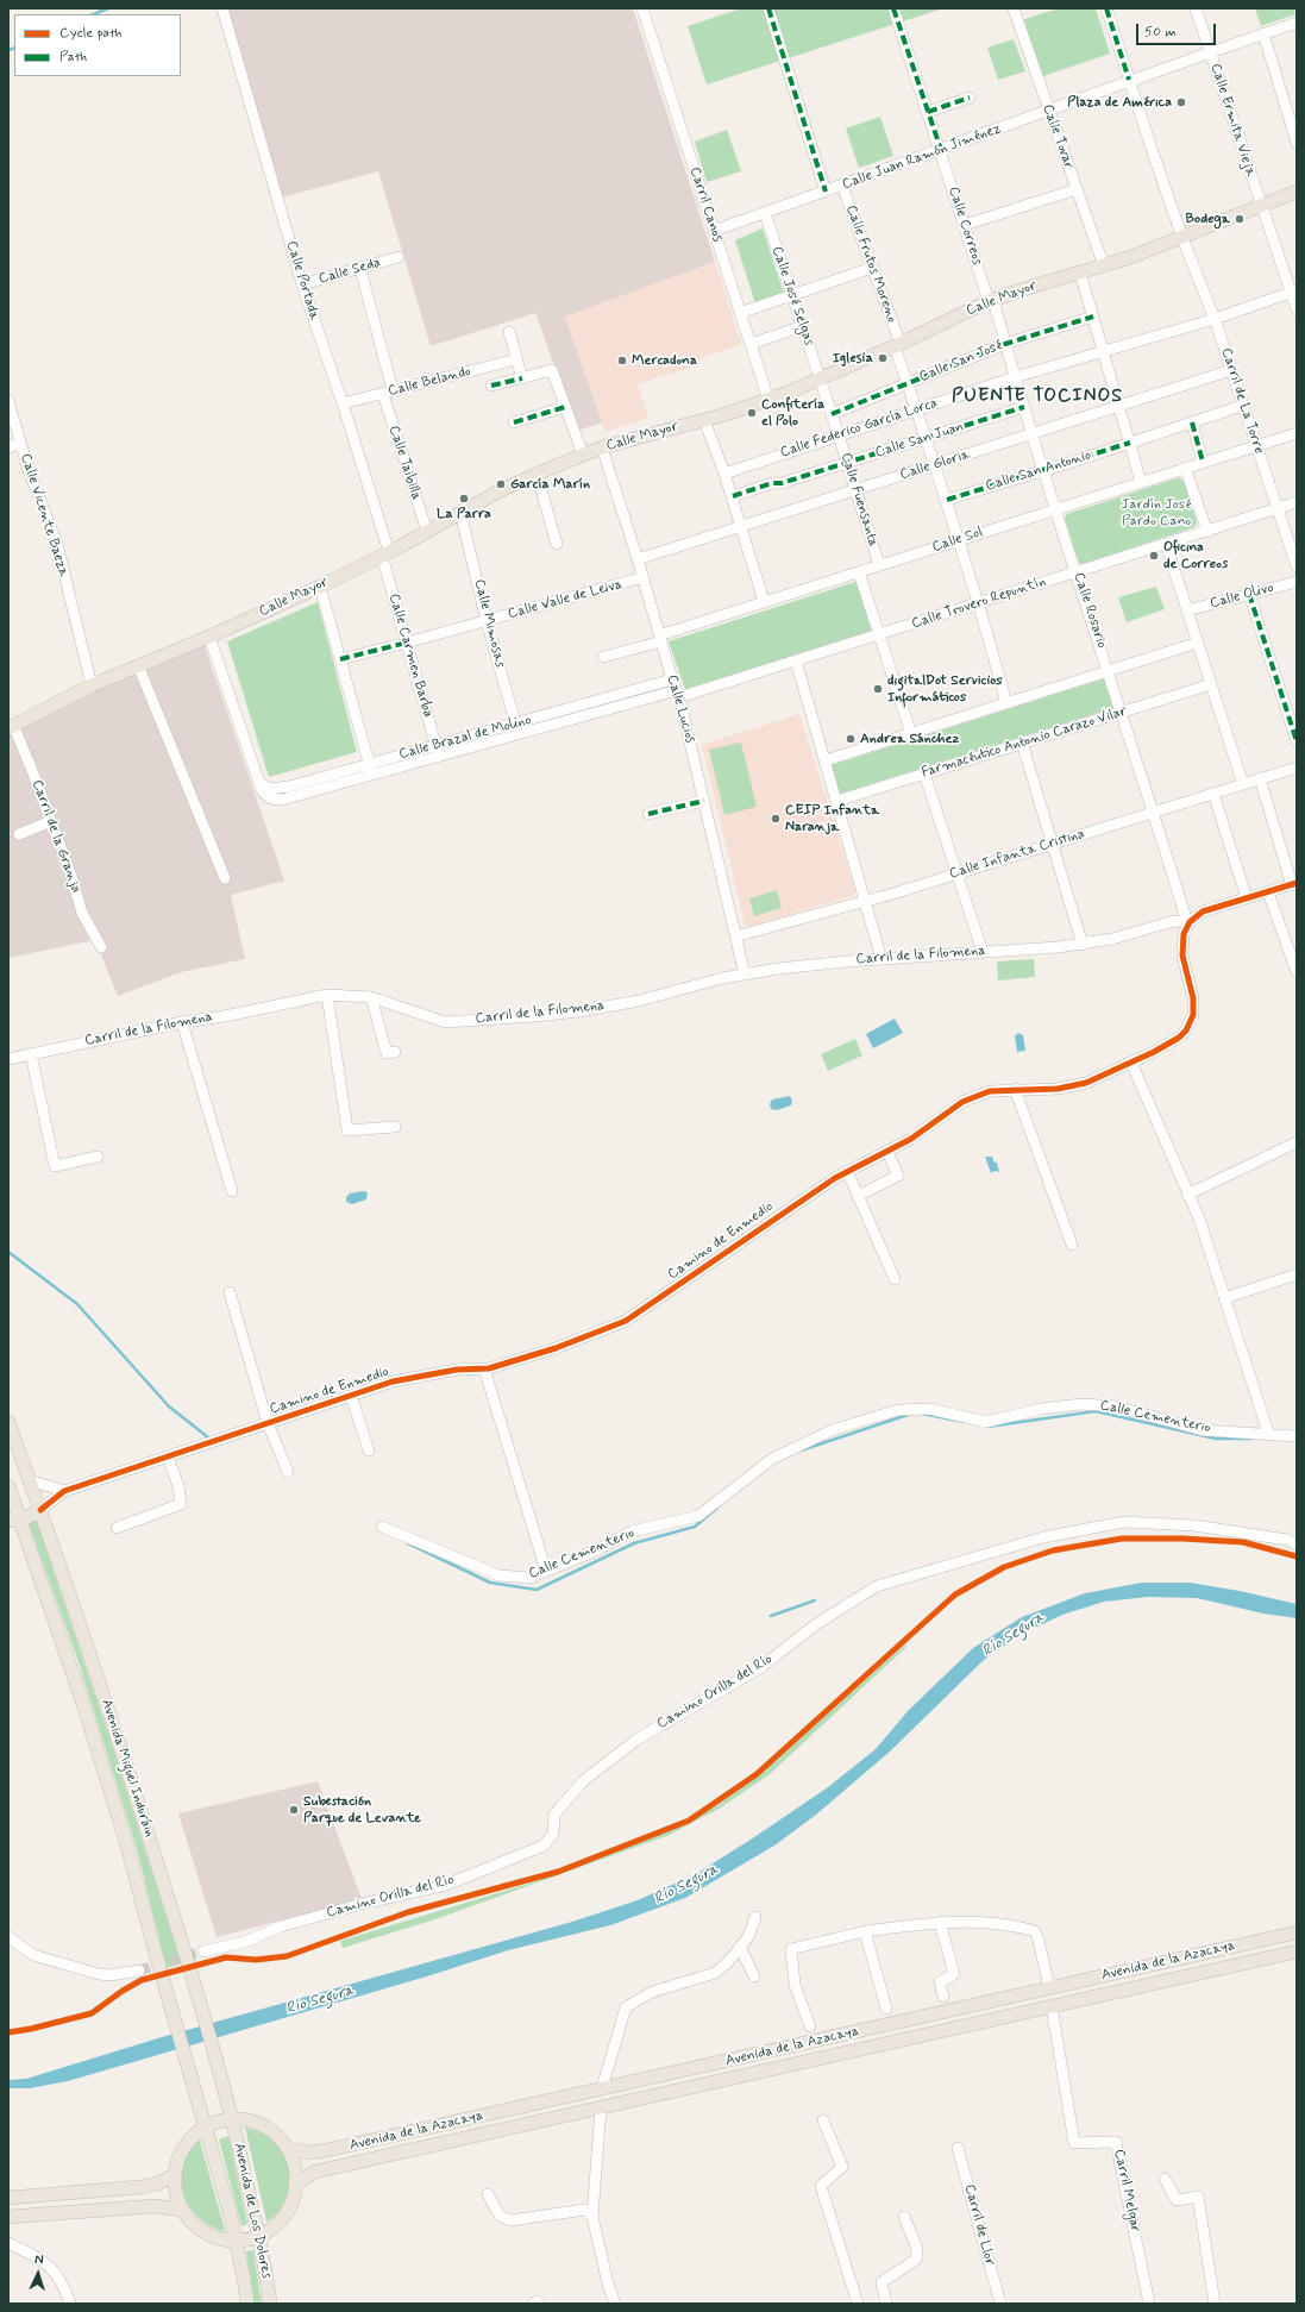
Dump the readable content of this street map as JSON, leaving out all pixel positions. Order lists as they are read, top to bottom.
{
  "streets": {
    "main road": [
      "Calle Mayor",
      "Avenida Miguel Induráin",
      "Avenida de la Azacaya",
      "Avenida de Los Dolores"
    ],
    "street": [
      "Calle Ermita Vieja",
      "Calle Tovar",
      "Calle Juan Ramón Jiménez",
      "Carril Canos",
      "Calle Correos",
      "Calle Frutos Moreno",
      "Calle Seda",
      "Calle Portada",
      "Calle José Selgas",
      "Calle San José",
      "Calle Belando",
      "Carril de La Torre",
      "Calle Federico García Lorca",
      "Calle San Juan",
      "Calle Taibilla",
      "Calle Gloria",
      "Calle San Antonio",
      "Calle Fuensanta",
      "Calle Vicente Baeza",
      "Calle Sol",
      "Calle Olivo",
      "Calle Valle de Leiva",
      "Calle Trovero Repuntín",
      "Calle Rosario",
      "Calle Mimosas",
      "Calle Carmen Barba",
      "Calle Lucios",
      "Calle Brazal de Molino",
      "Farmacéutico Antonio Carazo Vilar",
      "Carril de la Granja",
      "Calle Infanta Cristina",
      "Carril de la Filomena",
      "Camino de Enmedio",
      "Calle Cementerio",
      "Camino Orilla del Río",
      "Carril Melgar",
      "Carril de Llor"
    ]
  },
  "crossings": [
    ["Calle Ermita Vieja", "Calle Mayor"],
    ["Calle Ermita Vieja", "Calle Federico García Lorca"],
    ["Calle Tovar", "Calle Juan Ramón Jiménez"],
    ["Calle Tovar", "Calle Mayor"],
    ["Calle Juan Ramón Jiménez", "Carril Canos"],
    ["Calle Juan Ramón Jiménez", "Calle Correos"],
    ["Calle Juan Ramón Jiménez", "Calle Frutos Moreno"],
    ["Calle Juan Ramón Jiménez", "Calle José Selgas"],
    ["Calle Juan Ramón Jiménez", "Carril de La Torre"],
    ["Carril Canos", "Calle Mayor"],
    ["Calle Correos", "Calle Mayor"],
    ["Calle Correos", "Calle Rosario"],
    ["Calle Frutos Moreno", "Calle Mayor"],
    ["Calle Frutos Moreno", "Calle San José"],
    ["Calle Frutos Moreno", "Calle Federico García Lorca"],
    ["Calle Frutos Moreno", "Calle San Juan"],
    ["Calle Frutos Moreno", "Calle Gloria"],
    ["Calle Frutos Moreno", "Calle San Antonio"],
    ["Calle Frutos Moreno", "Calle Sol"],
    ["Calle Frutos Moreno", "Calle Trovero Repuntín"],
    ["Calle Seda", "Calle Portada"],
    ["Calle Seda", "Calle Taibilla"],
    ["Calle Portada", "Calle Mayor"],
    ["Calle Portada", "Calle Belando"],
    ["Calle Portada", "Calle Carmen Barba"],
    ["Calle José Selgas", "Calle Mayor"],
    ["Calle José Selgas", "Calle Fuensanta"],
    ["Calle Mayor", "Carril de La Torre"],
    ["Calle Mayor", "Calle Taibilla"],
    ["Calle Mayor", "Calle Fuensanta"],
    ["Calle Mayor", "Calle Vicente Baeza"],
    ["Calle Mayor", "Calle Rosario"],
    ["Calle Mayor", "Calle Mimosas"],
    ["Calle Mayor", "Calle Carmen Barba"],
    ["Calle Mayor", "Calle Lucios"],
    ["Calle Mayor", "Carril de la Granja"],
    ["Calle San José", "Calle Fuensanta"],
    ["Calle San José", "Calle Rosario"],
    ["Calle Belando", "Calle Taibilla"],
    ["Carril de La Torre", "Calle Federico García Lorca"],
    ["Carril de La Torre", "Calle Gloria"],
    ["Carril de La Torre", "Calle San Antonio"],
    ["Carril de La Torre", "Calle Sol"],
    ["Carril de La Torre", "Calle Trovero Repuntín"],
    ["Calle Federico García Lorca", "Calle Fuensanta"],
    ["Calle Federico García Lorca", "Calle Rosario"],
    ["Calle San Juan", "Calle Fuensanta"],
    ["Calle San Juan", "Calle Rosario"],
    ["Calle Gloria", "Calle Fuensanta"],
    ["Calle Gloria", "Calle Rosario"],
    ["Calle Gloria", "Calle Lucios"],
    ["Calle San Antonio", "Calle Rosario"],
    ["Calle Fuensanta", "Calle Sol"],
    ["Calle Sol", "Calle Rosario"],
    ["Calle Sol", "Calle Lucios"],
    ["Calle Valle de Leiva", "Calle Mimosas"],
    ["Calle Valle de Leiva", "Calle Carmen Barba"],
    ["Calle Valle de Leiva", "Calle Lucios"],
    ["Calle Trovero Repuntín", "Calle Rosario"],
    ["Calle Trovero Repuntín", "Calle Mimosas"],
    ["Calle Trovero Repuntín", "Calle Carmen Barba"],
    ["Calle Trovero Repuntín", "Calle Lucios"],
    ["Calle Trovero Repuntín", "Calle Brazal de Molino"],
    ["Calle Rosario", "Farmacéutico Antonio Carazo Vilar"],
    ["Calle Rosario", "Calle Infanta Cristina"],
    ["Calle Rosario", "Carril de la Filomena"],
    ["Calle Rosario", "Camino de Enmedio"],
    ["Calle Carmen Barba", "Calle Brazal de Molino"],
    ["Calle Lucios", "Calle Infanta Cristina"],
    ["Calle Lucios", "Carril de la Filomena"],
    ["Carril de la Filomena", "Camino de Enmedio"],
    ["Camino de Enmedio", "Avenida Miguel Induráin"],
    ["Avenida Miguel Induráin", "Avenida de Los Dolores"],
    ["Avenida de la Azacaya", "Carril Melgar"]
  ],
  "districts": ["PUENTE TOCINOS"],
  "water": ["Río Segura"],
  "parks": ["Jardín José Pardo Cano"],
  "places": [
    "Plaza de América",
    "Bodega",
    "Iglesia",
    "Mercadona",
    "Confitería el Polo",
    "García Marín",
    "La Parra",
    "Oficina de Correos",
    "digitalDot Servicios Informáticos",
    "Andrea Sánchez",
    "CEIP Infanta Naranja",
    "Subestación Parque de Levante"
  ],
  "legend": ["Cycle path", "Path"],
  "scale_bar": "50 m",
  "north": "top"
}
